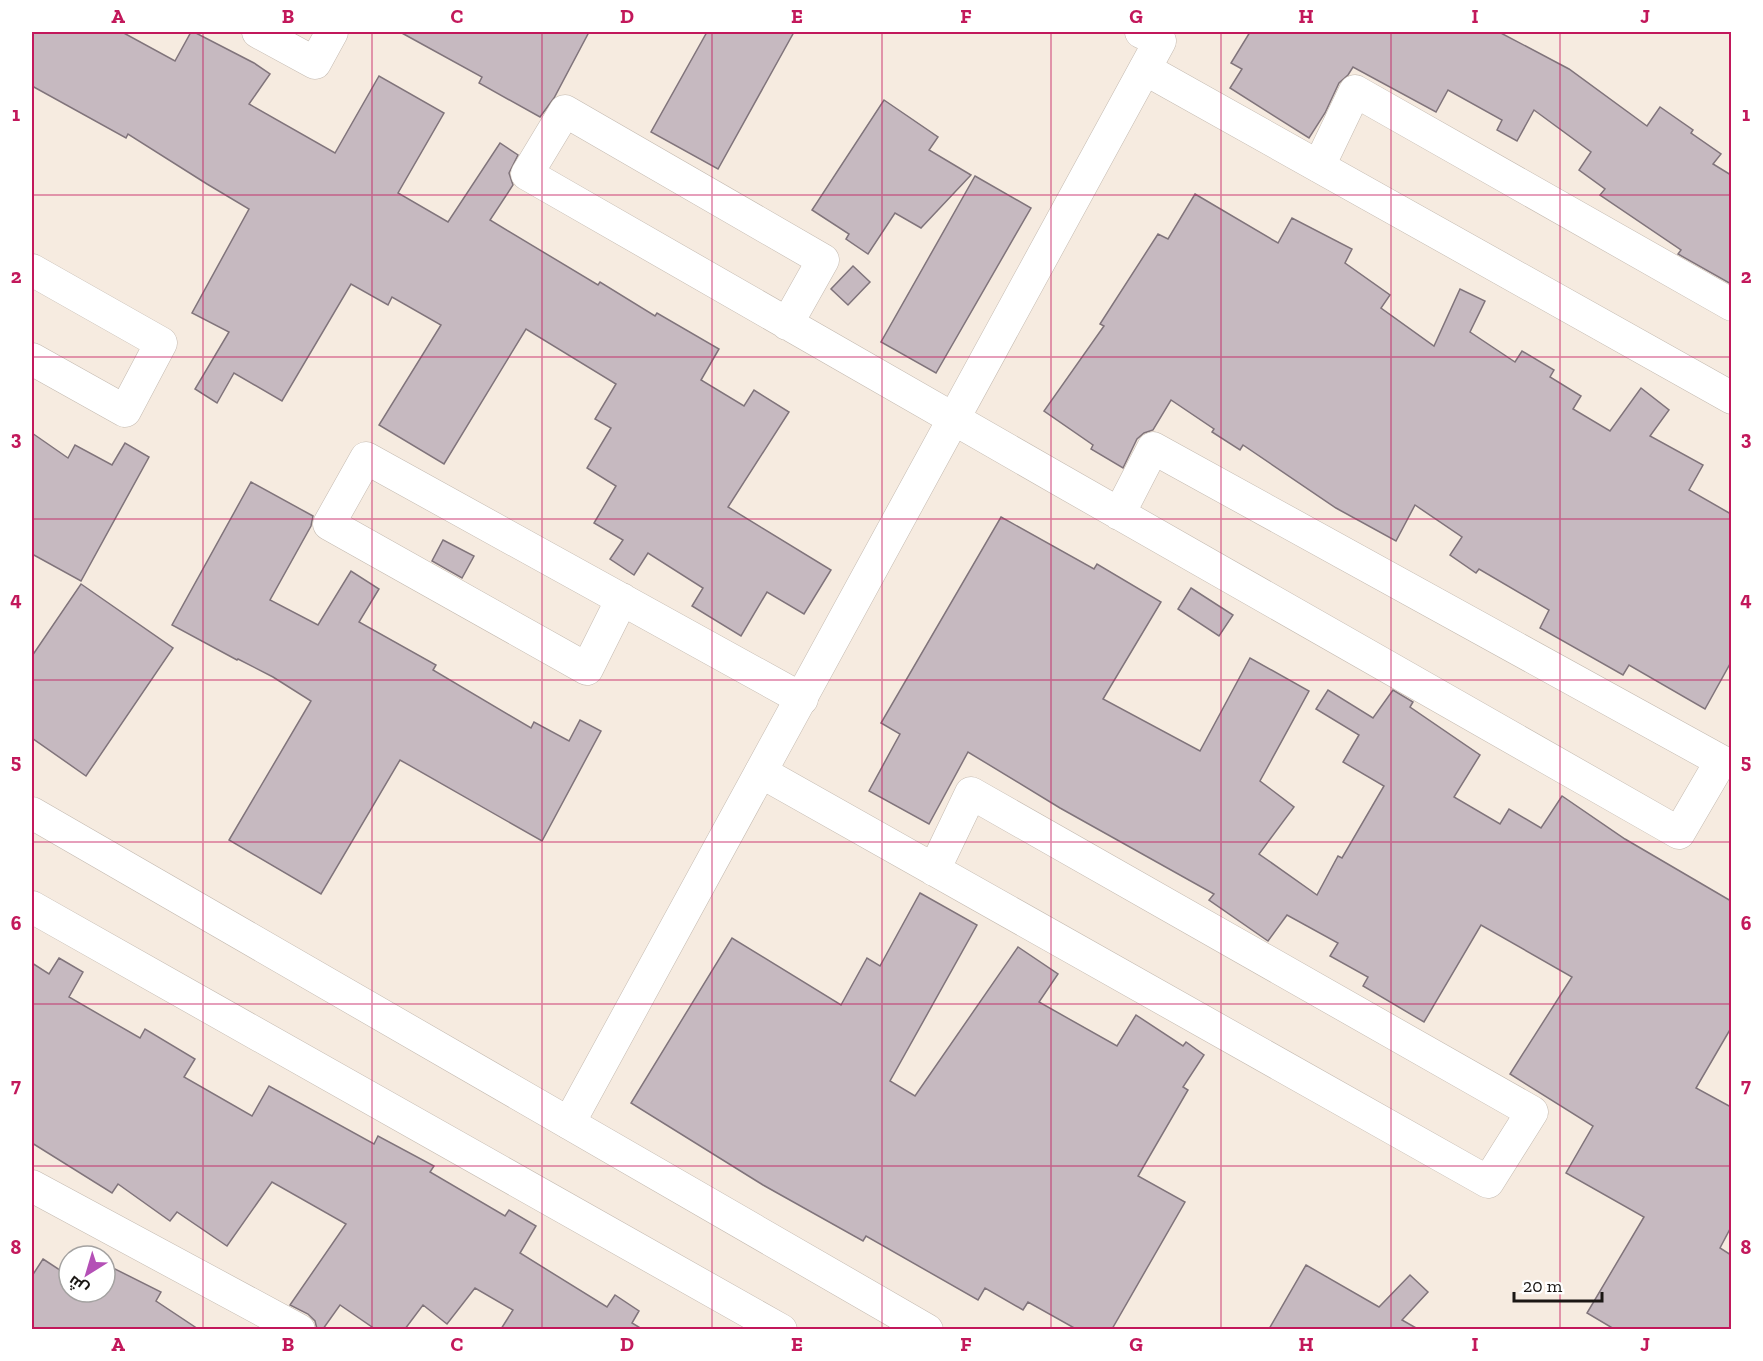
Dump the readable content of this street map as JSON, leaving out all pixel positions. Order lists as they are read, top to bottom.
{
  "scale_bar": "20 m",
  "north": "bottom left",
  "grid": {
    "columns": [
      "A",
      "B",
      "C",
      "D",
      "E",
      "F",
      "G",
      "H",
      "I",
      "J"
    ],
    "rows": [
      "1",
      "2",
      "3",
      "4",
      "5",
      "6",
      "7",
      "8"
    ]
  }
}
